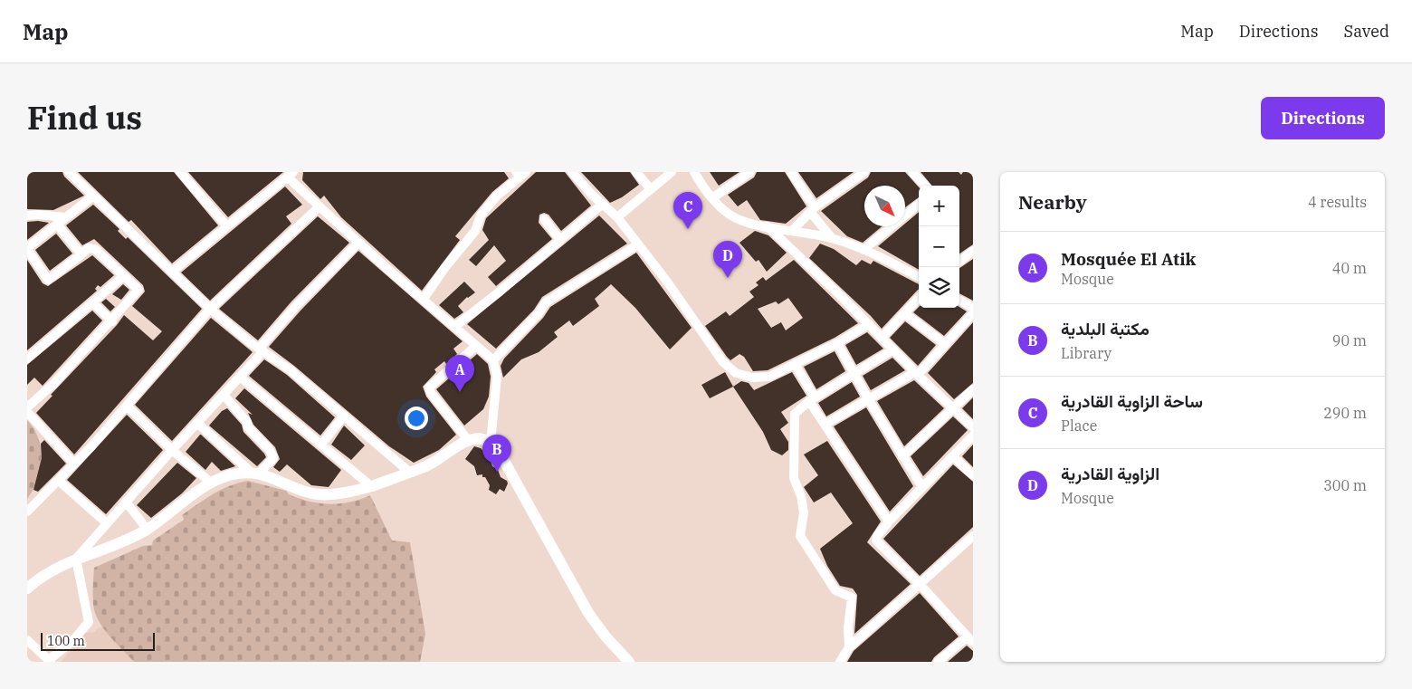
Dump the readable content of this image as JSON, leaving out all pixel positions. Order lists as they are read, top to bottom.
{
  "scale_bar": "100 m",
  "north": "bottom right",
  "page": {
    "header": "Map",
    "nav": ["Map", "Directions", "Saved"],
    "title": "Find us",
    "buttons": "Directions",
    "heading": ["Nearby", "4 results"],
    "map_buttons": ["+", "−"],
    "pins": [
      "C",
      "D",
      "A",
      "B"
    ],
    "list": [
      {
        "mark": "A",
        "name": "Mosquée El Atik",
        "note": "Mosque",
        "value": "40 m"
      },
      {
        "mark": "B",
        "name": "مكتبة البلدية",
        "note": "Library",
        "value": "90 m"
      },
      {
        "mark": "C",
        "name": "ساحة الزاوية القادرية",
        "note": "Place",
        "value": "290 m"
      },
      {
        "mark": "D",
        "name": "الزاوية القادرية",
        "note": "Mosque",
        "value": "300 m"
      }
    ],
    "scale": "100 m"
  }
}
